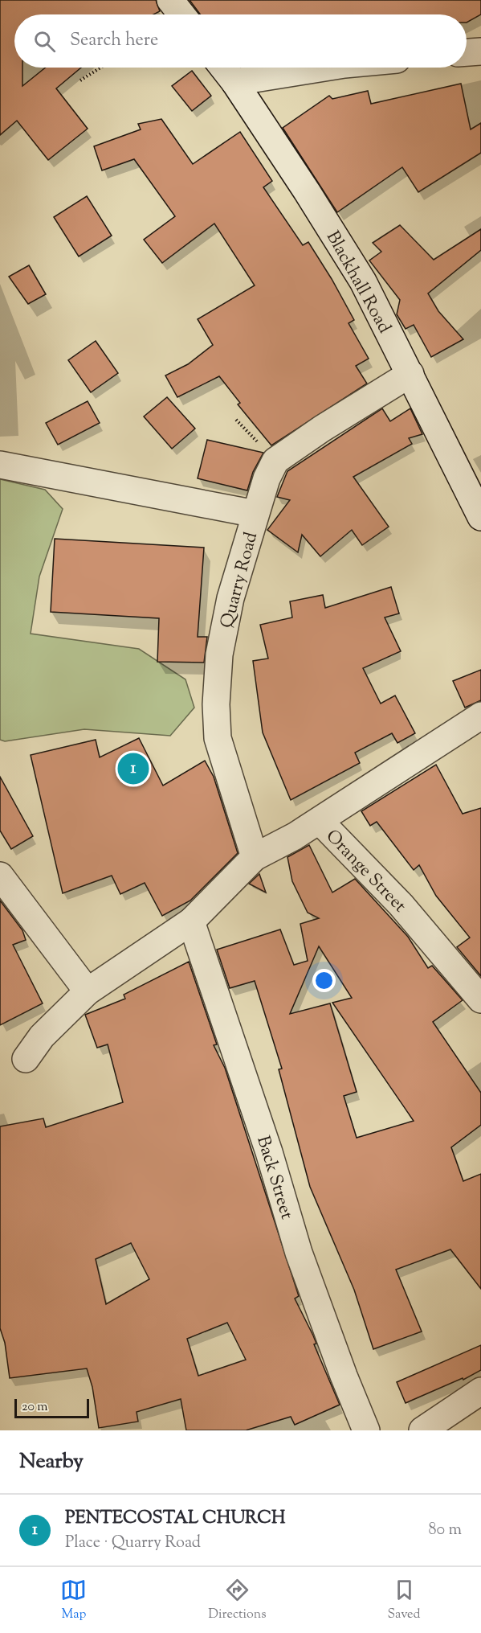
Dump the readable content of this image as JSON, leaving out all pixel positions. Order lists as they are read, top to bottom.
{
  "streets": {
    "street": [
      "Blackhall Road",
      "Quarry Road",
      "Orange Street",
      "Back Street"
    ]
  },
  "scale_bar": "20 m",
  "page": {
    "search": "Search here",
    "pins": "1",
    "scale": "20 m",
    "heading": "Nearby",
    "list": [
      {
        "mark": "1",
        "name": "PENTECOSTAL CHURCH",
        "note": "Place · Quarry Road",
        "value": "80 m"
      }
    ],
    "nav": ["Map", "Directions", "Saved"]
  }
}
